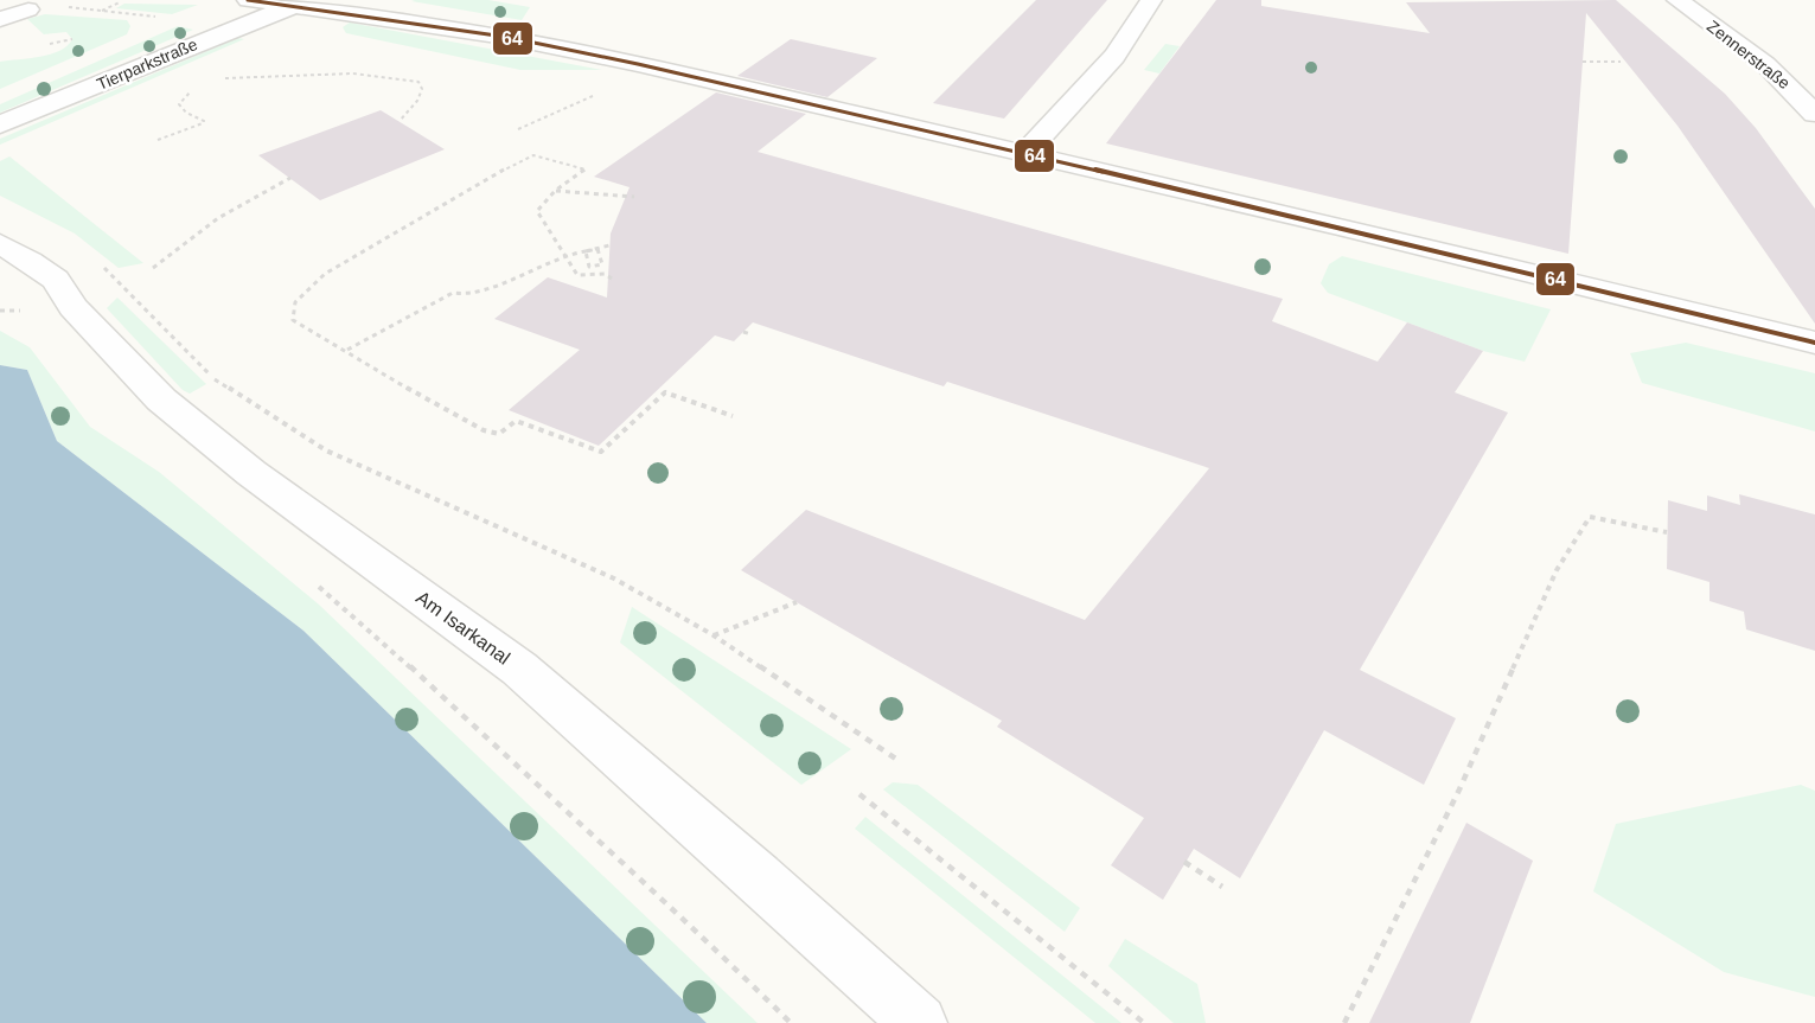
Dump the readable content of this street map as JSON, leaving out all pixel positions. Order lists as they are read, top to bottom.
{
  "streets": {
    "street": ["Zennerstraße", "Tierparkstraße", "Am Isarkanal"]
  },
  "lines": ["transit line 64"]
}
